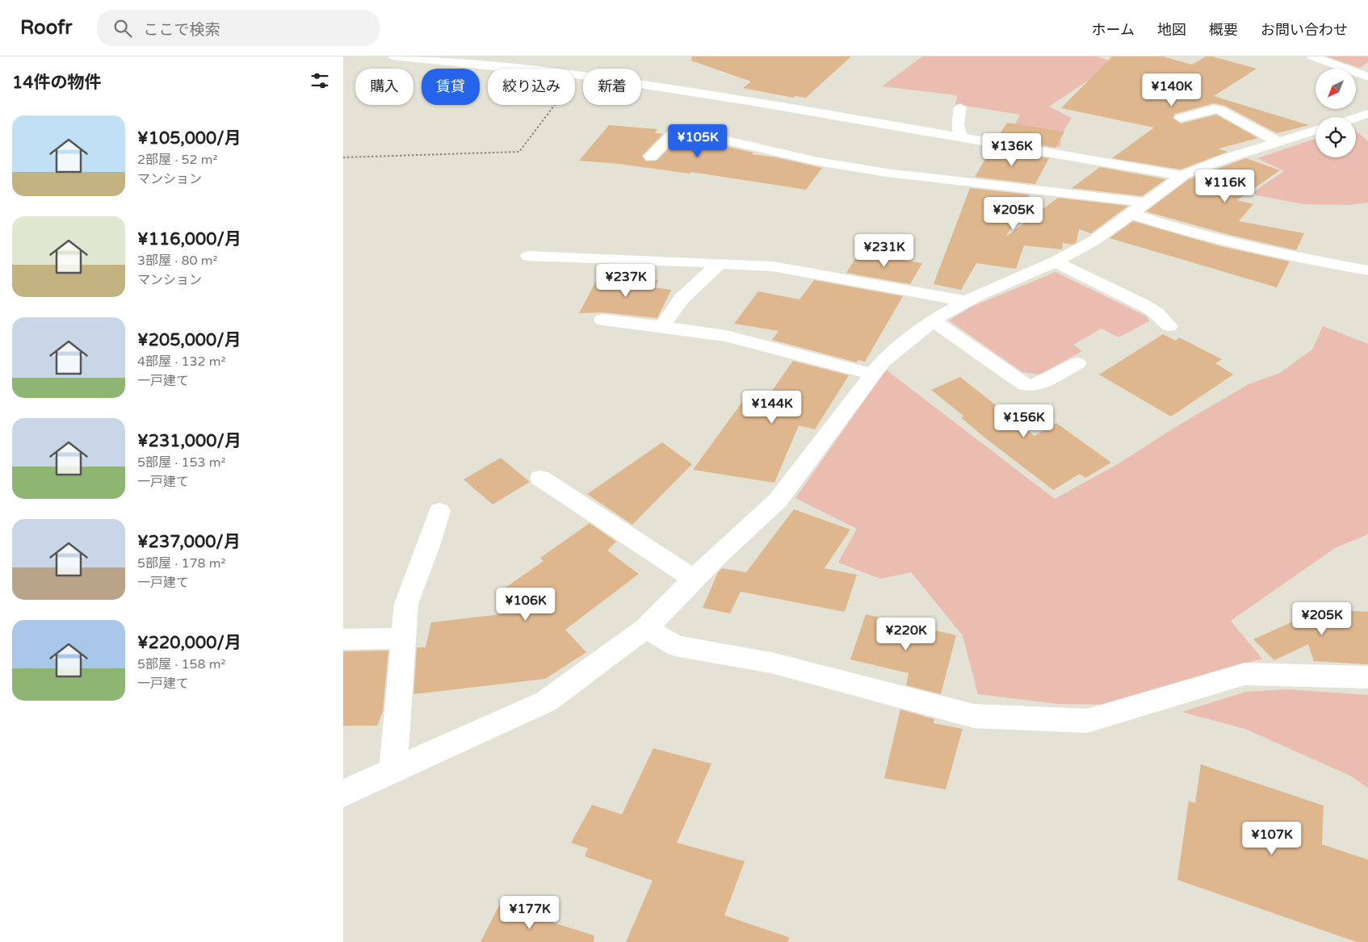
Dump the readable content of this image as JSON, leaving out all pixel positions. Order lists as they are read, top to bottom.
{
  "north": "bottom left",
  "page": {
    "header": "Roofr",
    "search": "ここで検索",
    "nav": [
      "ホーム",
      "地図",
      "概要",
      "お問い合わせ"
    ],
    "heading": "14件の物件",
    "chip": [
      "購入",
      "賃貸",
      "絞り込み",
      "新着"
    ],
    "price": [
      "¥140K",
      "¥105K",
      "¥136K",
      "¥116K",
      "¥205K",
      "¥231K",
      "¥237K",
      "¥144K",
      "¥156K",
      "¥106K",
      "¥205K",
      "¥220K",
      "¥107K",
      "¥177K"
    ],
    "list": [
      {
        "name": "¥105,000/月",
        "note": "2部屋 · 52 m² · マンション"
      },
      {
        "name": "¥116,000/月",
        "note": "3部屋 · 80 m² · マンション"
      },
      {
        "name": "¥205,000/月",
        "note": "4部屋 · 132 m² · 一戸建て"
      },
      {
        "name": "¥231,000/月",
        "note": "5部屋 · 153 m² · 一戸建て"
      },
      {
        "name": "¥237,000/月",
        "note": "5部屋 · 178 m² · 一戸建て"
      },
      {
        "name": "¥220,000/月",
        "note": "5部屋 · 158 m² · 一戸建て"
      }
    ]
  }
}
